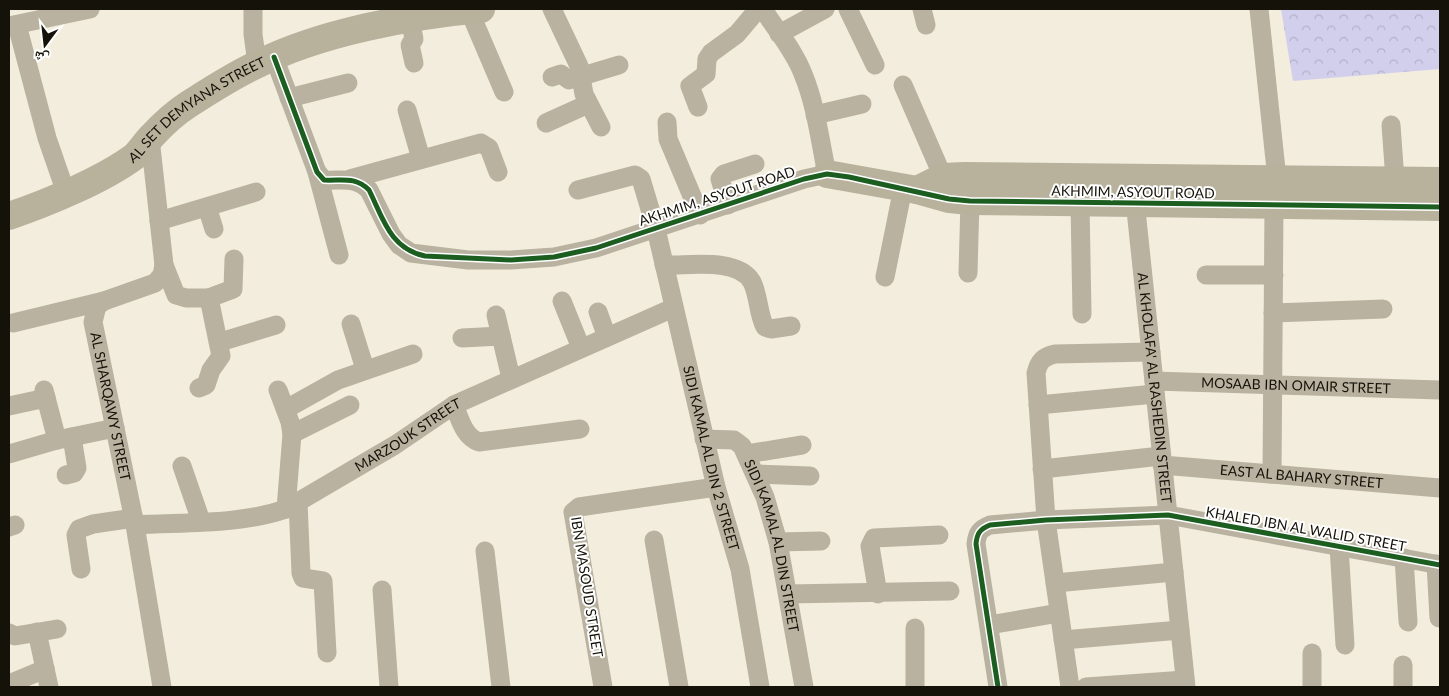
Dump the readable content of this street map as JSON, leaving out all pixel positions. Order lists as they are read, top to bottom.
{
  "streets": {
    "street": [
      "AL SET DEMYANA STREET",
      "AKHMIM, ASYOUT ROAD",
      "MOSAAB IBN OMAIR STREET",
      "AL KHOLAFA' AL RASHEDIN STREET",
      "AL SHARQAWY STREET",
      "MARZOUK STREET",
      "SIDI KAMAL AL DIN 2 STREET",
      "EAST AL BAHARY STREET",
      "KHALED IBN AL WALID STREET",
      "SIDI KAMAL AL DIN STREET",
      "IBN MASOUD STREET"
    ]
  },
  "crossings": [
    ["AKHMIM, ASYOUT ROAD", "AL KHOLAFA' AL RASHEDIN STREET"],
    ["AKHMIM, ASYOUT ROAD", "SIDI KAMAL AL DIN 2 STREET"],
    ["MOSAAB IBN OMAIR STREET", "AL KHOLAFA' AL RASHEDIN STREET"],
    ["AL KHOLAFA' AL RASHEDIN STREET", "EAST AL BAHARY STREET"],
    ["AL KHOLAFA' AL RASHEDIN STREET", "KHALED IBN AL WALID STREET"],
    ["AL SHARQAWY STREET", "MARZOUK STREET"],
    ["MARZOUK STREET", "SIDI KAMAL AL DIN 2 STREET"],
    ["SIDI KAMAL AL DIN 2 STREET", "SIDI KAMAL AL DIN STREET"],
    ["SIDI KAMAL AL DIN 2 STREET", "IBN MASOUD STREET"]
  ],
  "north": "bottom"
}
